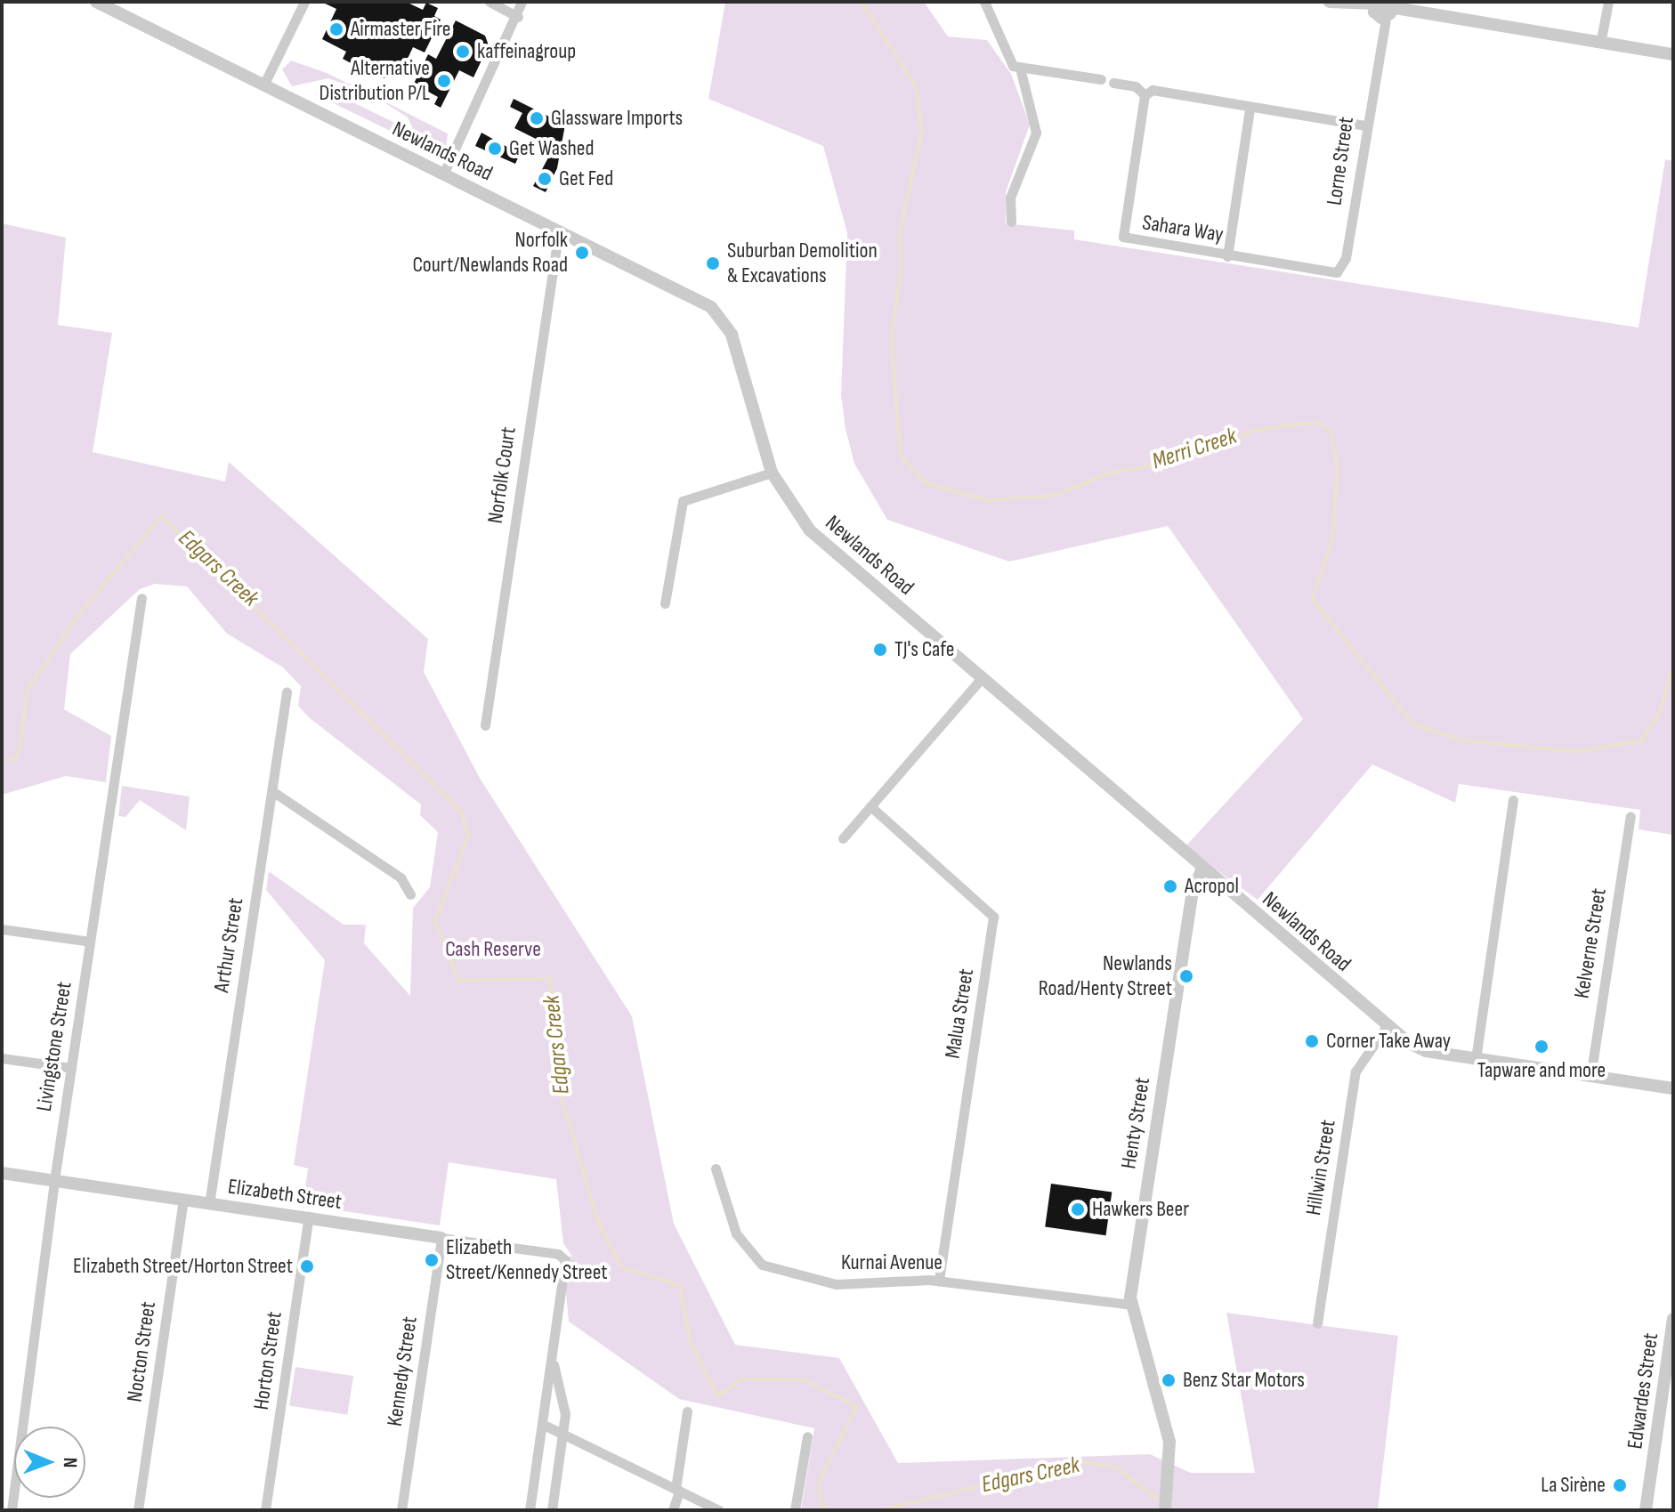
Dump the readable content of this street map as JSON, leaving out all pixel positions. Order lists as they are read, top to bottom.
{
  "streets": {
    "street": [
      "Newlands Road",
      "Lorne Street",
      "Sahara Way",
      "Norfolk Court",
      "Kelverne Street",
      "Arthur Street",
      "Malua Street",
      "Livingstone Street",
      "Henty Street",
      "Hillwin Street",
      "Elizabeth Street",
      "Kurnai Avenue",
      "Nocton Street",
      "Horton Street",
      "Kennedy Street",
      "Edwardes Street"
    ]
  },
  "crossings": [
    ["Newlands Road", "Norfolk Court"],
    ["Newlands Road", "Kelverne Street"],
    ["Newlands Road", "Henty Street"],
    ["Newlands Road", "Hillwin Street"],
    ["Lorne Street", "Sahara Way"],
    ["Arthur Street", "Elizabeth Street"],
    ["Malua Street", "Kurnai Avenue"],
    ["Livingstone Street", "Elizabeth Street"],
    ["Henty Street", "Kurnai Avenue"],
    ["Elizabeth Street", "Nocton Street"],
    ["Elizabeth Street", "Horton Street"],
    ["Elizabeth Street", "Kennedy Street"]
  ],
  "water": ["Merri Creek", "Edgars Creek"],
  "parks": ["Cash Reserve"],
  "places": [
    "Airmaster Fire",
    "kaffeinagroup",
    "Alternative Distribution P/L",
    "Glassware Imports",
    "Get Washed",
    "Get Fed",
    "Norfolk Court/Newlands Road",
    "Suburban Demolition & Excavations",
    "TJ's Cafe",
    "Acropol",
    "Newlands Road/Henty Street",
    "Corner Take Away",
    "Tapware and more",
    "Hawkers Beer",
    "Elizabeth Street/Kennedy Street",
    "Elizabeth Street/Horton Street",
    "Benz Star Motors",
    "La Sirène"
  ],
  "north": "right"
}
